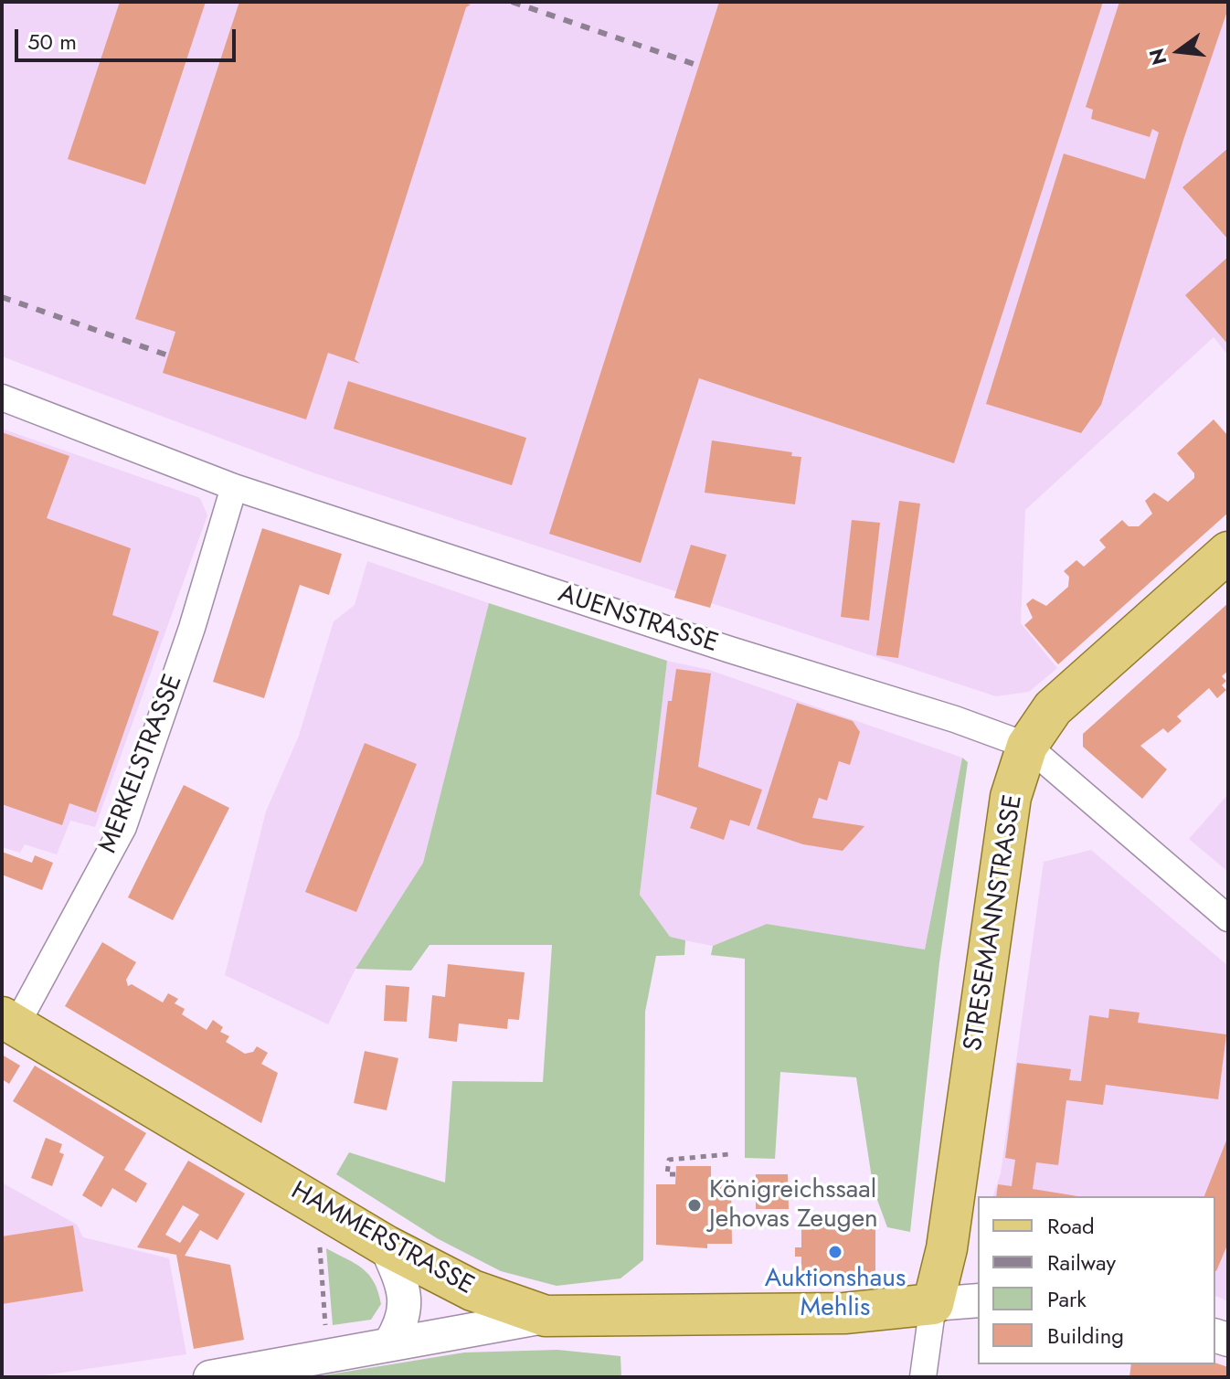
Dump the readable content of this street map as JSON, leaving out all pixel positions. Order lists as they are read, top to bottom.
{
  "streets": {
    "main road": ["STRESEMANNSTRASSE", "HAMMERSTRASSE"],
    "street": ["AUENSTRASSE", "MERKELSTRASSE"]
  },
  "crossings": [
    ["AUENSTRASSE", "MERKELSTRASSE"],
    ["AUENSTRASSE", "STRESEMANNSTRASSE"],
    ["MERKELSTRASSE", "HAMMERSTRASSE"],
    ["STRESEMANNSTRASSE", "HAMMERSTRASSE"]
  ],
  "places": ["Königreichssaal Jehovas Zeugen", "Auktionshaus Mehlis"],
  "legend": [
    "Road",
    "Railway",
    "Park",
    "Building"
  ],
  "scale_bar": "50 m",
  "north": "left"
}
